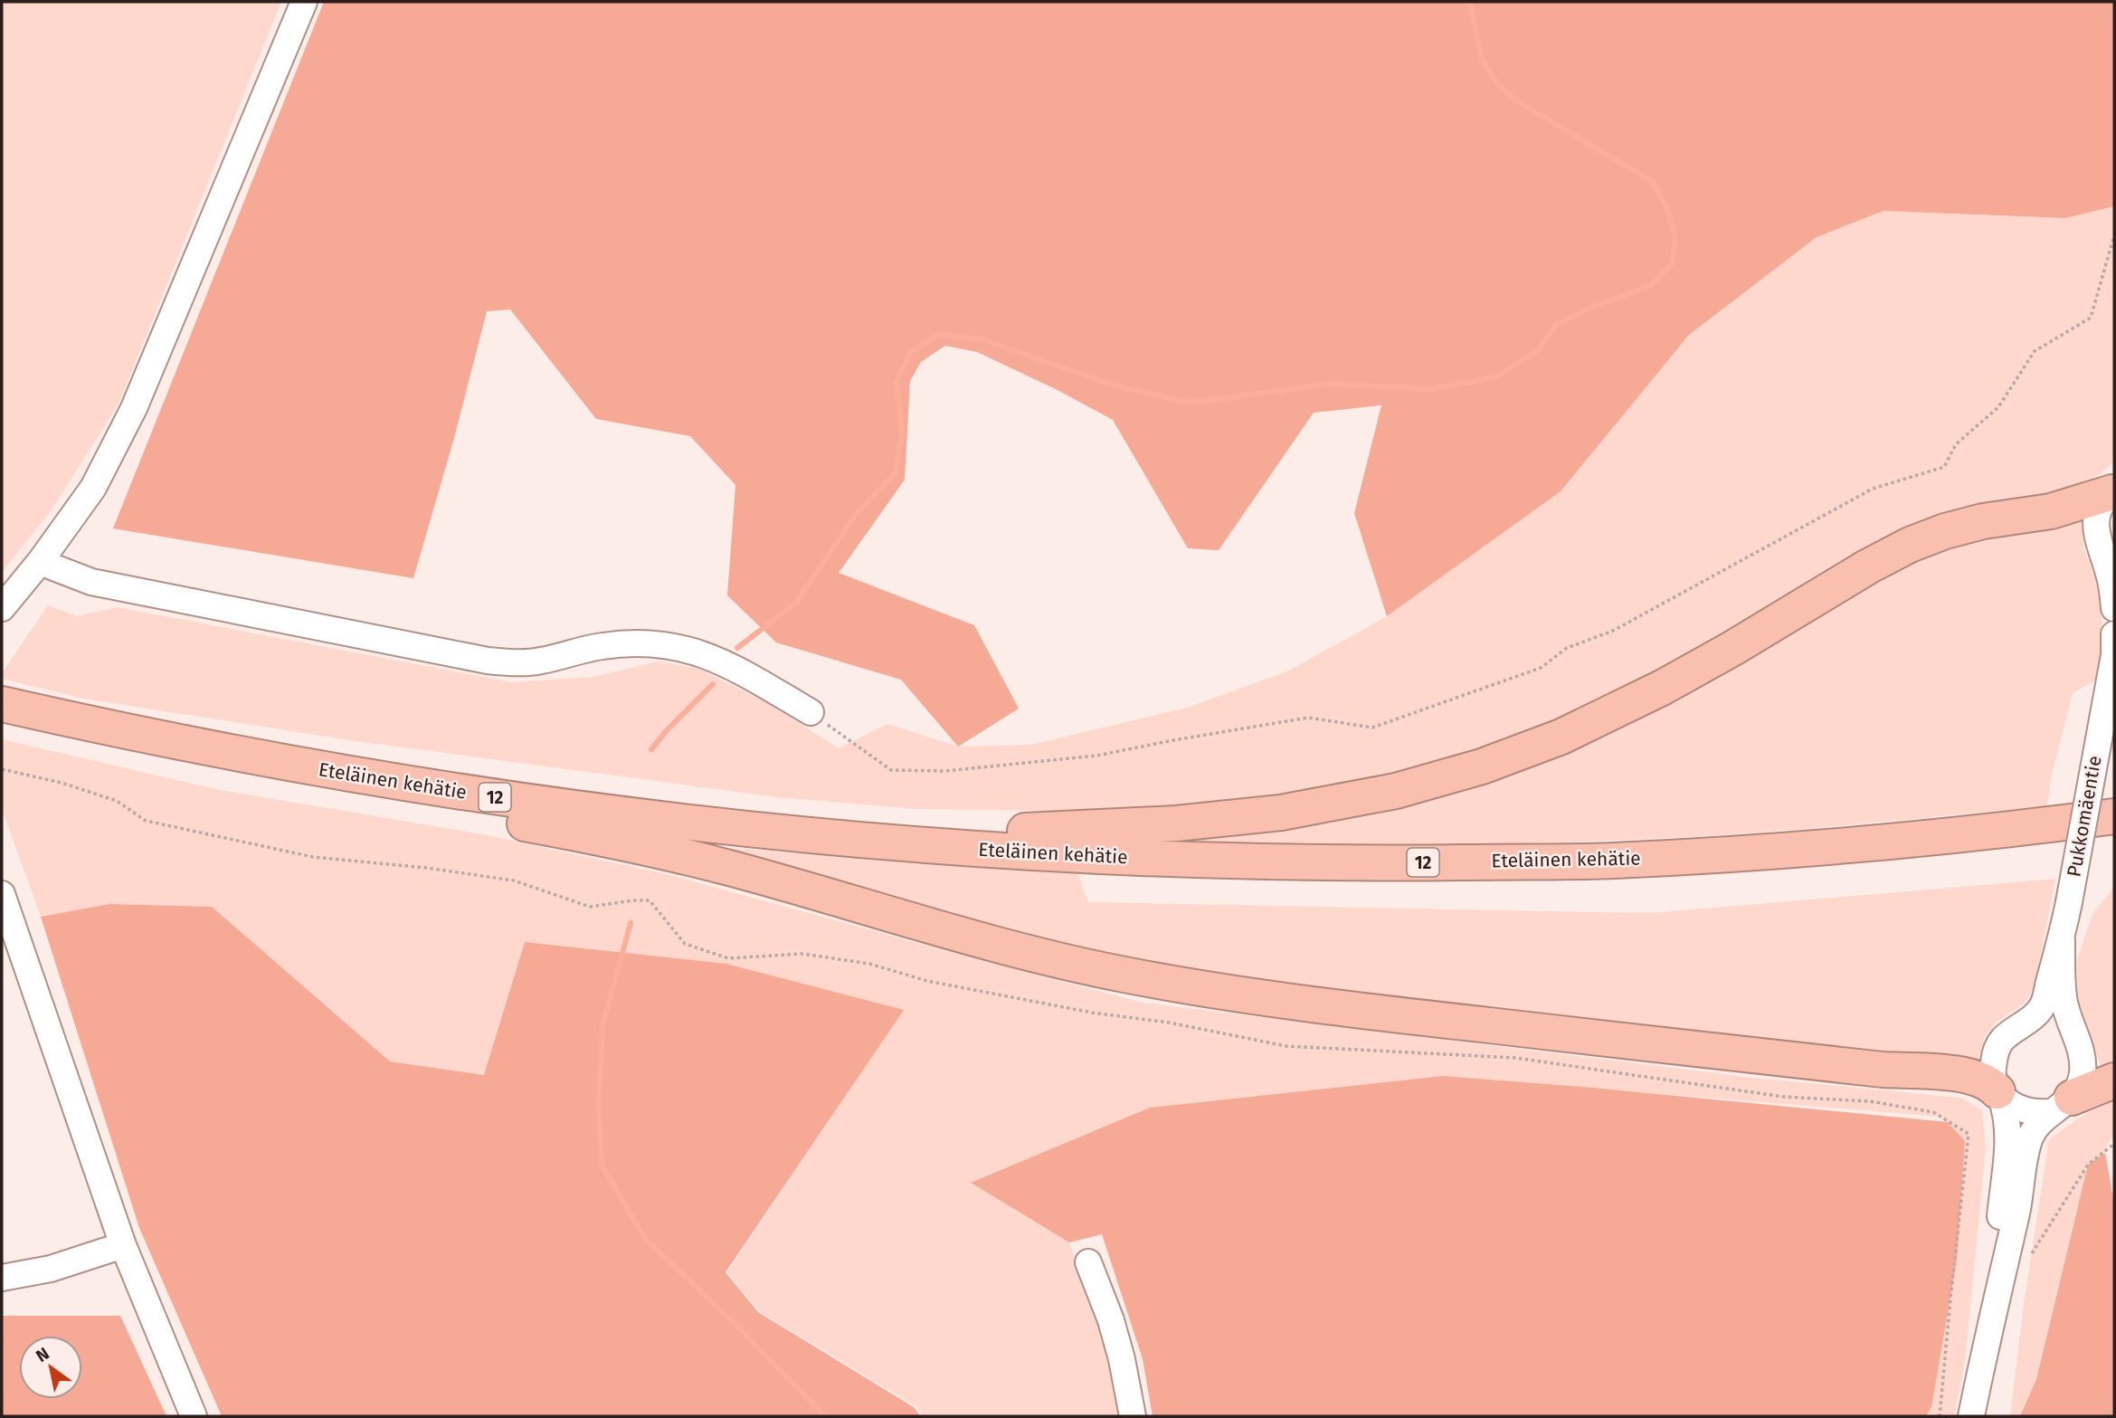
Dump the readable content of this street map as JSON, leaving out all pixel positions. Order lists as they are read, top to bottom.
{
  "streets": {
    "highway": ["Eteläinen kehätie", "12"],
    "street": ["Pukkomäentie"]
  },
  "north": "top left"
}
